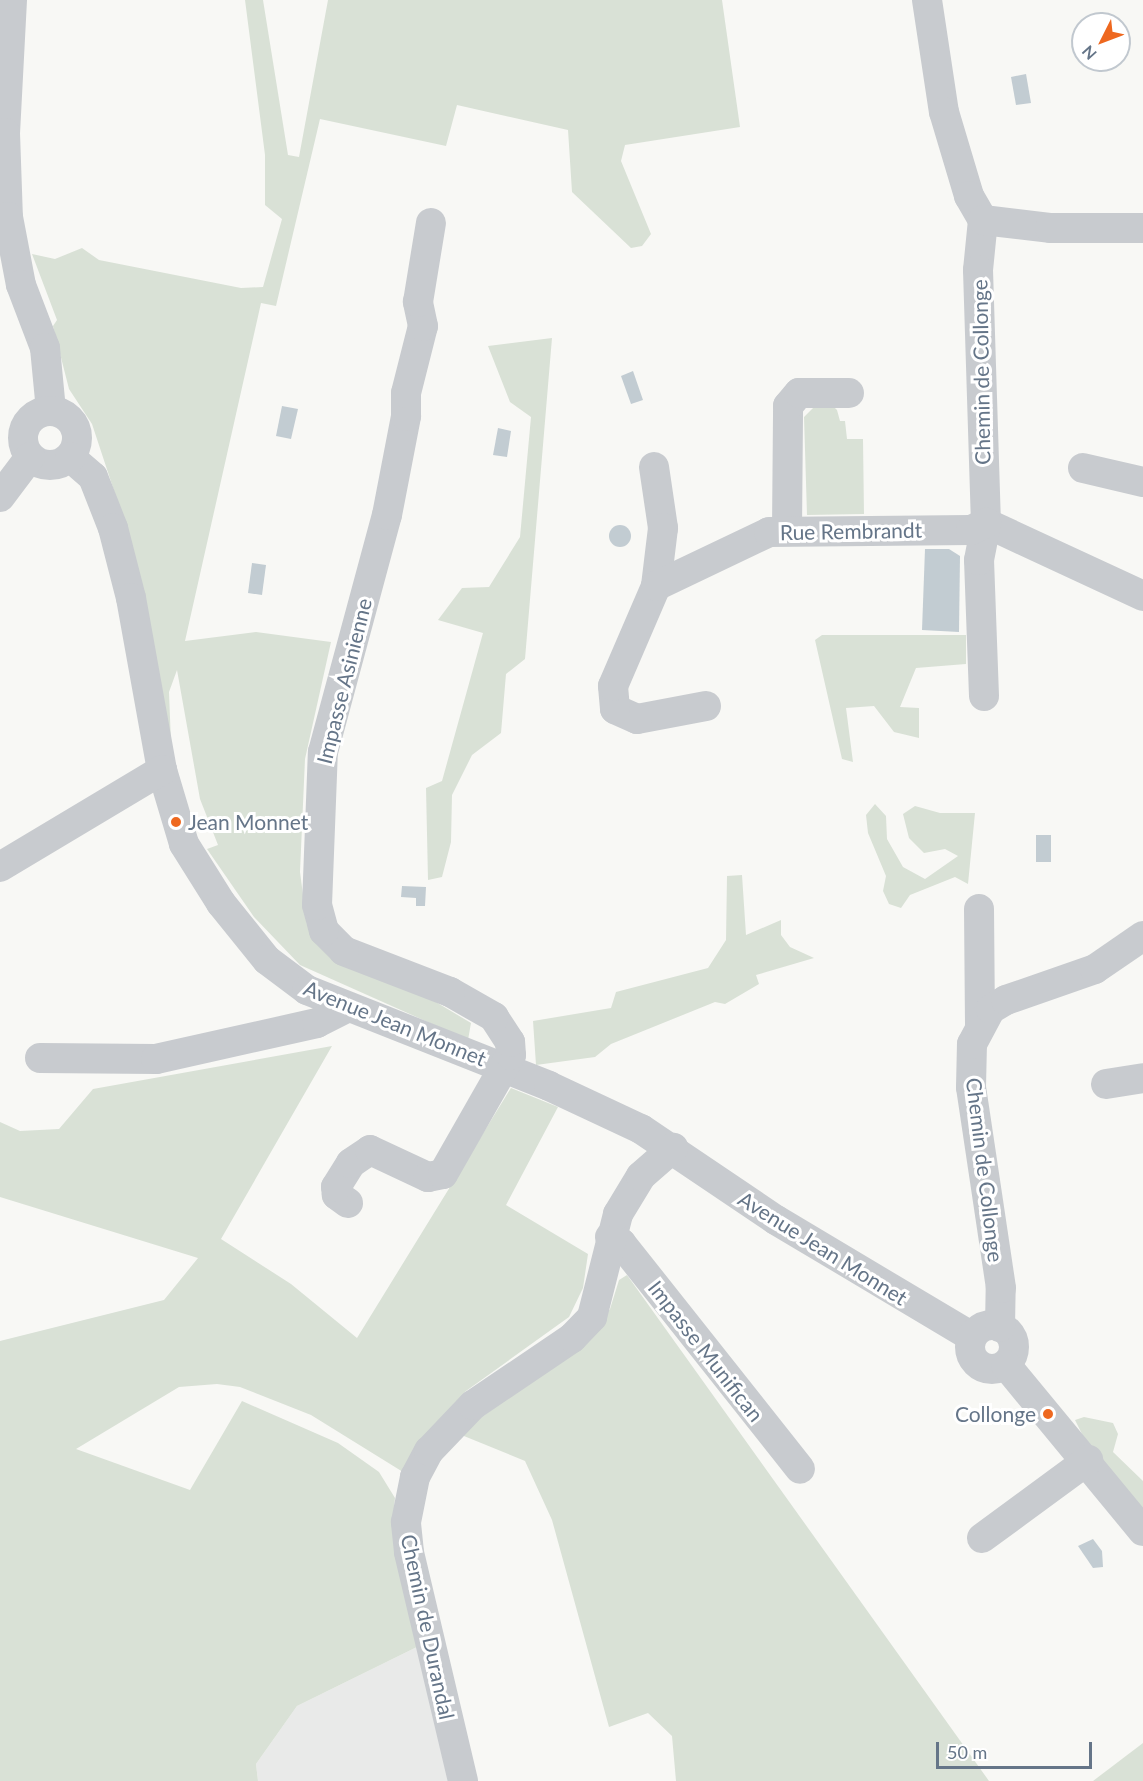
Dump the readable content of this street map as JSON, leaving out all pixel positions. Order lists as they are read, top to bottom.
{
  "streets": {
    "street": [
      "Chemin de Collonge",
      "Rue Rembrandt",
      "Impasse Asinienne",
      "Avenue Jean Monnet",
      "Impasse Munifican",
      "Chemin de Durandal"
    ]
  },
  "crossings": [
    ["Chemin de Collonge", "Rue Rembrandt"],
    ["Chemin de Collonge", "Avenue Jean Monnet"],
    ["Impasse Asinienne", "Avenue Jean Monnet"],
    ["Avenue Jean Monnet", "Chemin de Durandal"],
    ["Impasse Munifican", "Chemin de Durandal"]
  ],
  "places": ["Jean Monnet", "Collonge"],
  "scale_bar": "50 m",
  "north": "bottom left"
}
